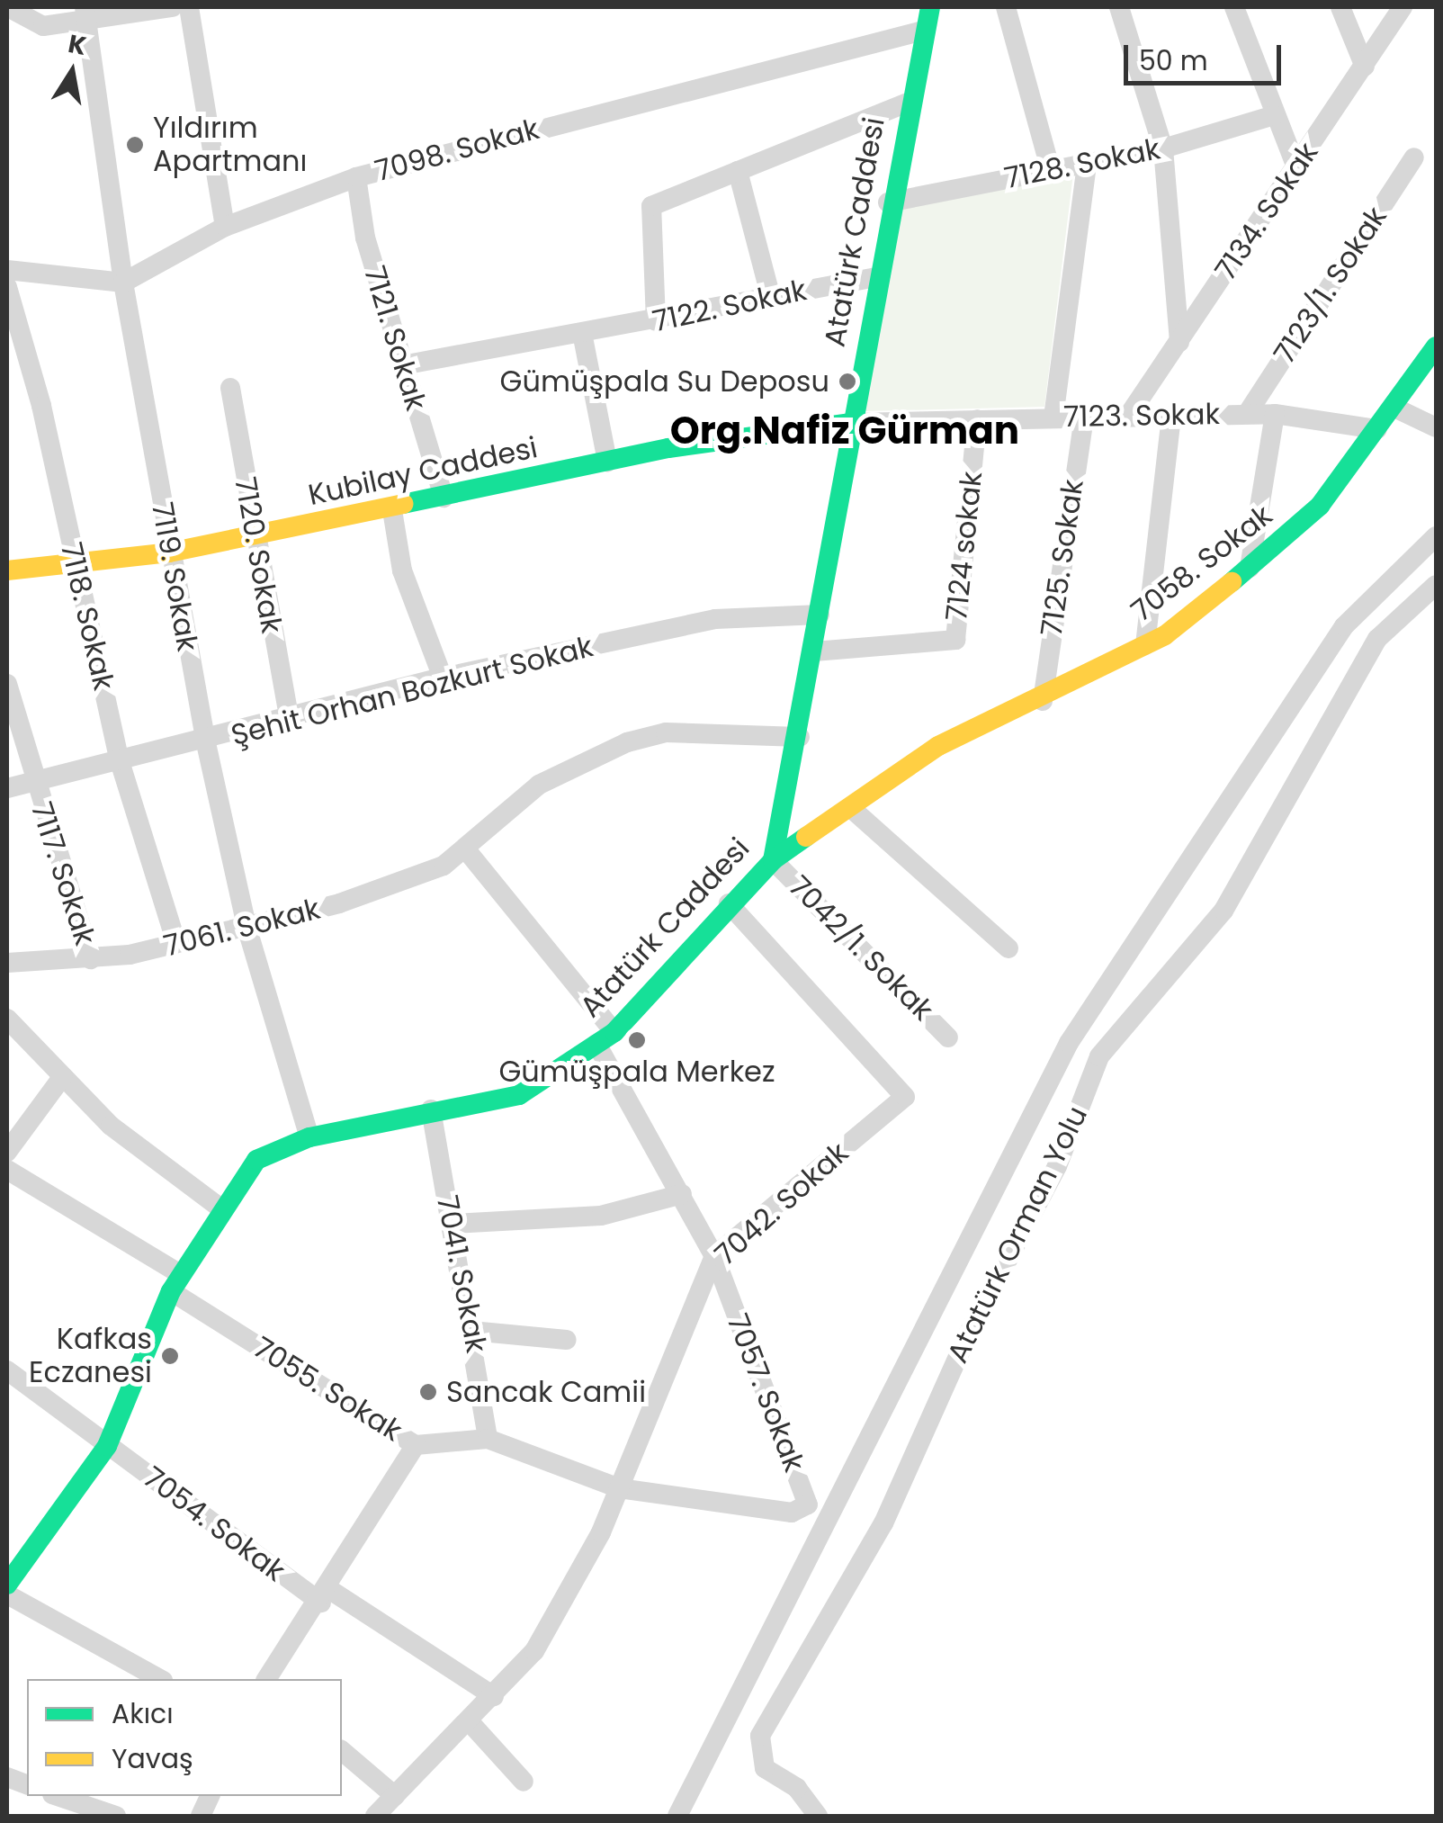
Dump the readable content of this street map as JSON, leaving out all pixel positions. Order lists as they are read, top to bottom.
{
  "streets": {
    "main road": ["Atatürk Caddesi", "Kubilay Caddesi", "7058. Sokak"],
    "street": [
      "7098. Sokak",
      "7128. Sokak",
      "7134. Sokak",
      "7123/1. Sokak",
      "7122. Sokak",
      "7121. Sokak",
      "7123. Sokak",
      "7124 sokak",
      "7120. Sokak",
      "7125. Sokak",
      "7119. Sokak",
      "7118. Sokak",
      "Şehit Orhan Bozkurt Sokak",
      "7117. Sokak",
      "7061. Sokak",
      "7042/1. Sokak",
      "7042. Sokak",
      "Atatürk Orman Yolu",
      "7041. Sokak",
      "7055. Sokak",
      "7057. Sokak",
      "7054. Sokak"
    ]
  },
  "crossings": [
    ["7098. Sokak", "Atatürk Caddesi"],
    ["7098. Sokak", "7121. Sokak"],
    ["7098. Sokak", "7119. Sokak"],
    ["7128. Sokak", "Atatürk Caddesi"],
    ["7134. Sokak", "7123. Sokak"],
    ["Atatürk Caddesi", "7122. Sokak"],
    ["Atatürk Caddesi", "7123. Sokak"],
    ["Atatürk Caddesi", "Kubilay Caddesi"],
    ["Atatürk Caddesi", "7124 sokak"],
    ["Atatürk Caddesi", "7058. Sokak"],
    ["Atatürk Caddesi", "7119. Sokak"],
    ["Atatürk Caddesi", "Şehit Orhan Bozkurt Sokak"],
    ["Atatürk Caddesi", "7061. Sokak"],
    ["Atatürk Caddesi", "7042/1. Sokak"],
    ["Atatürk Caddesi", "7042. Sokak"],
    ["Atatürk Caddesi", "7041. Sokak"],
    ["Atatürk Caddesi", "7055. Sokak"],
    ["Atatürk Caddesi", "7057. Sokak"],
    ["Atatürk Caddesi", "7054. Sokak"],
    ["7123/1. Sokak", "7123. Sokak"],
    ["7122. Sokak", "7121. Sokak"],
    ["7121. Sokak", "Kubilay Caddesi"],
    ["7123. Sokak", "Kubilay Caddesi"],
    ["7123. Sokak", "7124 sokak"],
    ["7123. Sokak", "7125. Sokak"],
    ["7123. Sokak", "7058. Sokak"],
    ["Kubilay Caddesi", "7120. Sokak"],
    ["Kubilay Caddesi", "7119. Sokak"],
    ["Kubilay Caddesi", "7118. Sokak"],
    ["7120. Sokak", "Şehit Orhan Bozkurt Sokak"],
    ["7125. Sokak", "7058. Sokak"],
    ["7058. Sokak", "7042/1. Sokak"],
    ["7119. Sokak", "Şehit Orhan Bozkurt Sokak"],
    ["7119. Sokak", "7061. Sokak"],
    ["7118. Sokak", "Şehit Orhan Bozkurt Sokak"],
    ["7118. Sokak", "7061. Sokak"],
    ["Şehit Orhan Bozkurt Sokak", "7117. Sokak"],
    ["7117. Sokak", "7061. Sokak"],
    ["7042. Sokak", "7055. Sokak"],
    ["7042. Sokak", "7057. Sokak"],
    ["7042. Sokak", "7054. Sokak"],
    ["7041. Sokak", "7055. Sokak"],
    ["7055. Sokak", "7057. Sokak"]
  ],
  "districts": ["Org.Nafiz Gürman"],
  "places": [
    "Yıldırım Apartmanı",
    "Gümüşpala Su Deposu",
    "Gümüşpala Merkez",
    "Kafkas Eczanesi",
    "Sancak Camii"
  ],
  "legend": ["Akıcı", "Yavaş"],
  "scale_bar": "50 m",
  "north": "top"
}
